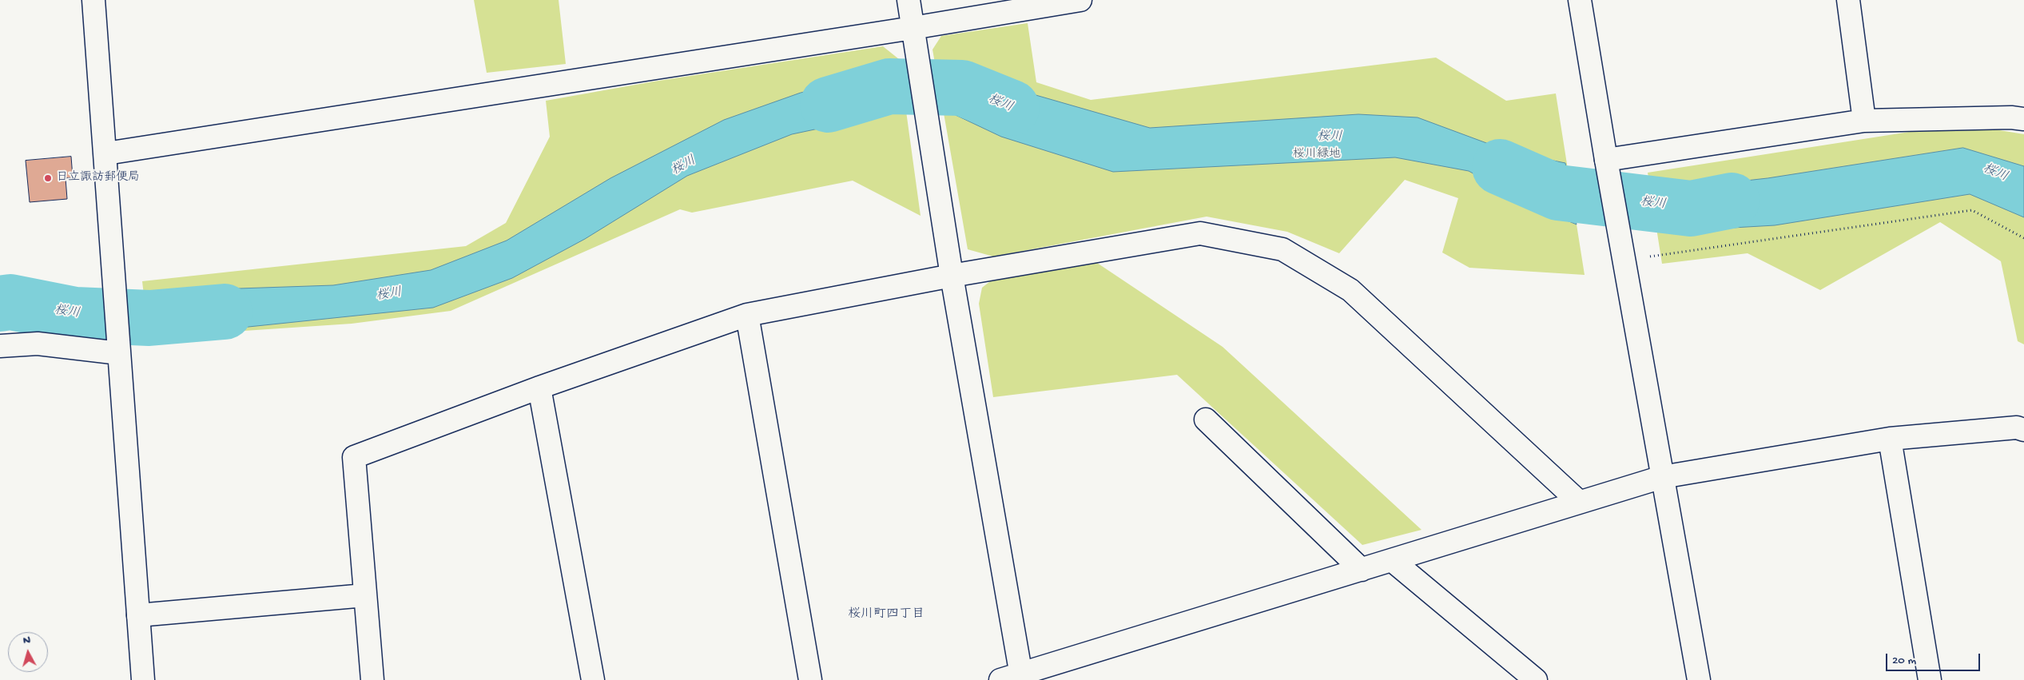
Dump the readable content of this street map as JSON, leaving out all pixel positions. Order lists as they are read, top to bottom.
{
  "districts": ["桜川町四丁目"],
  "water": ["桜川"],
  "parks": ["桜川緑地"],
  "places": ["日立諏訪郵便局"],
  "scale_bar": "20 m",
  "north": "top"
}
